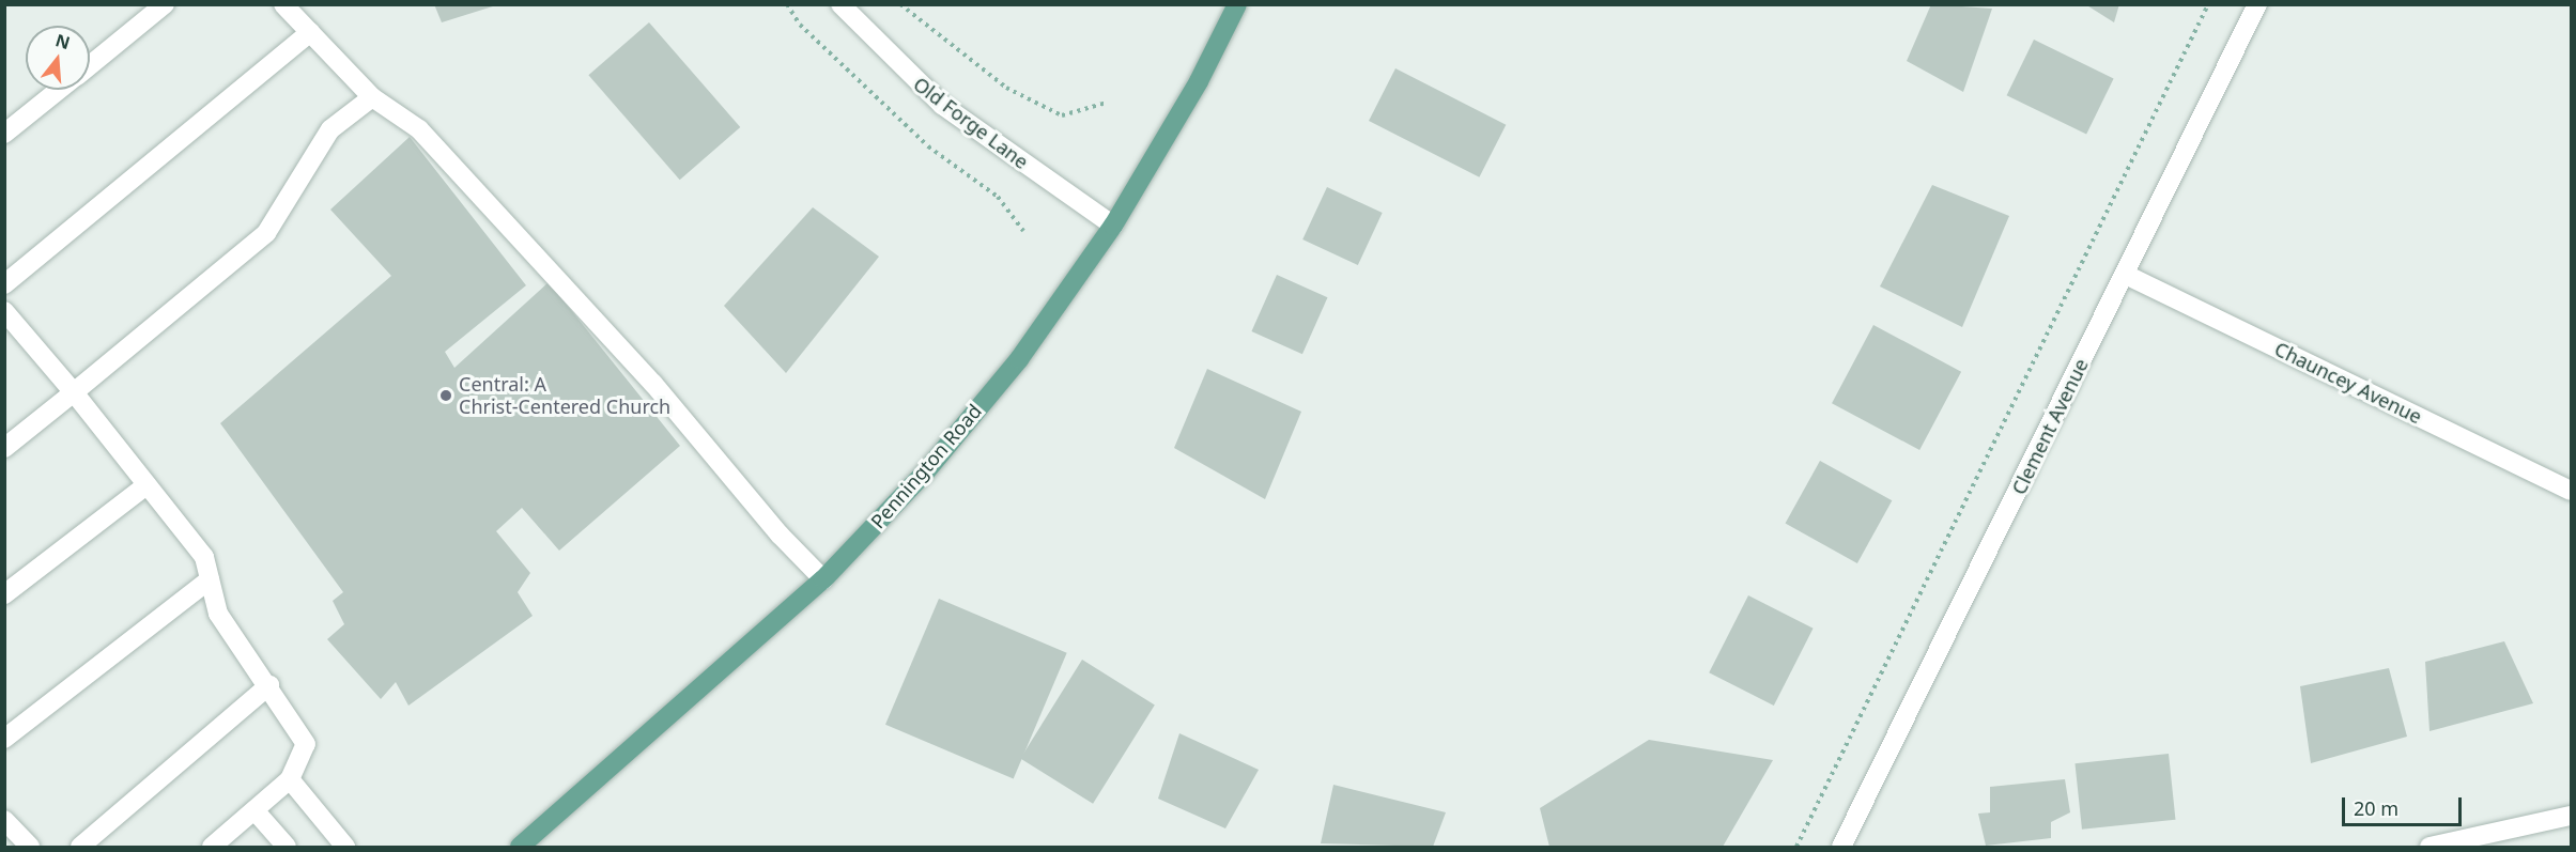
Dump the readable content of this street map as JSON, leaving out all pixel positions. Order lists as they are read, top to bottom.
{
  "streets": {
    "main road": ["Pennington Road"],
    "street": ["Old Forge Lane", "Chauncey Avenue", "Clement Avenue"]
  },
  "crossings": [
    ["Old Forge Lane", "Pennington Road"],
    ["Chauncey Avenue", "Clement Avenue"]
  ],
  "places": ["Central: A Christ-Centered Church"],
  "scale_bar": "20 m",
  "north": "top"
}
